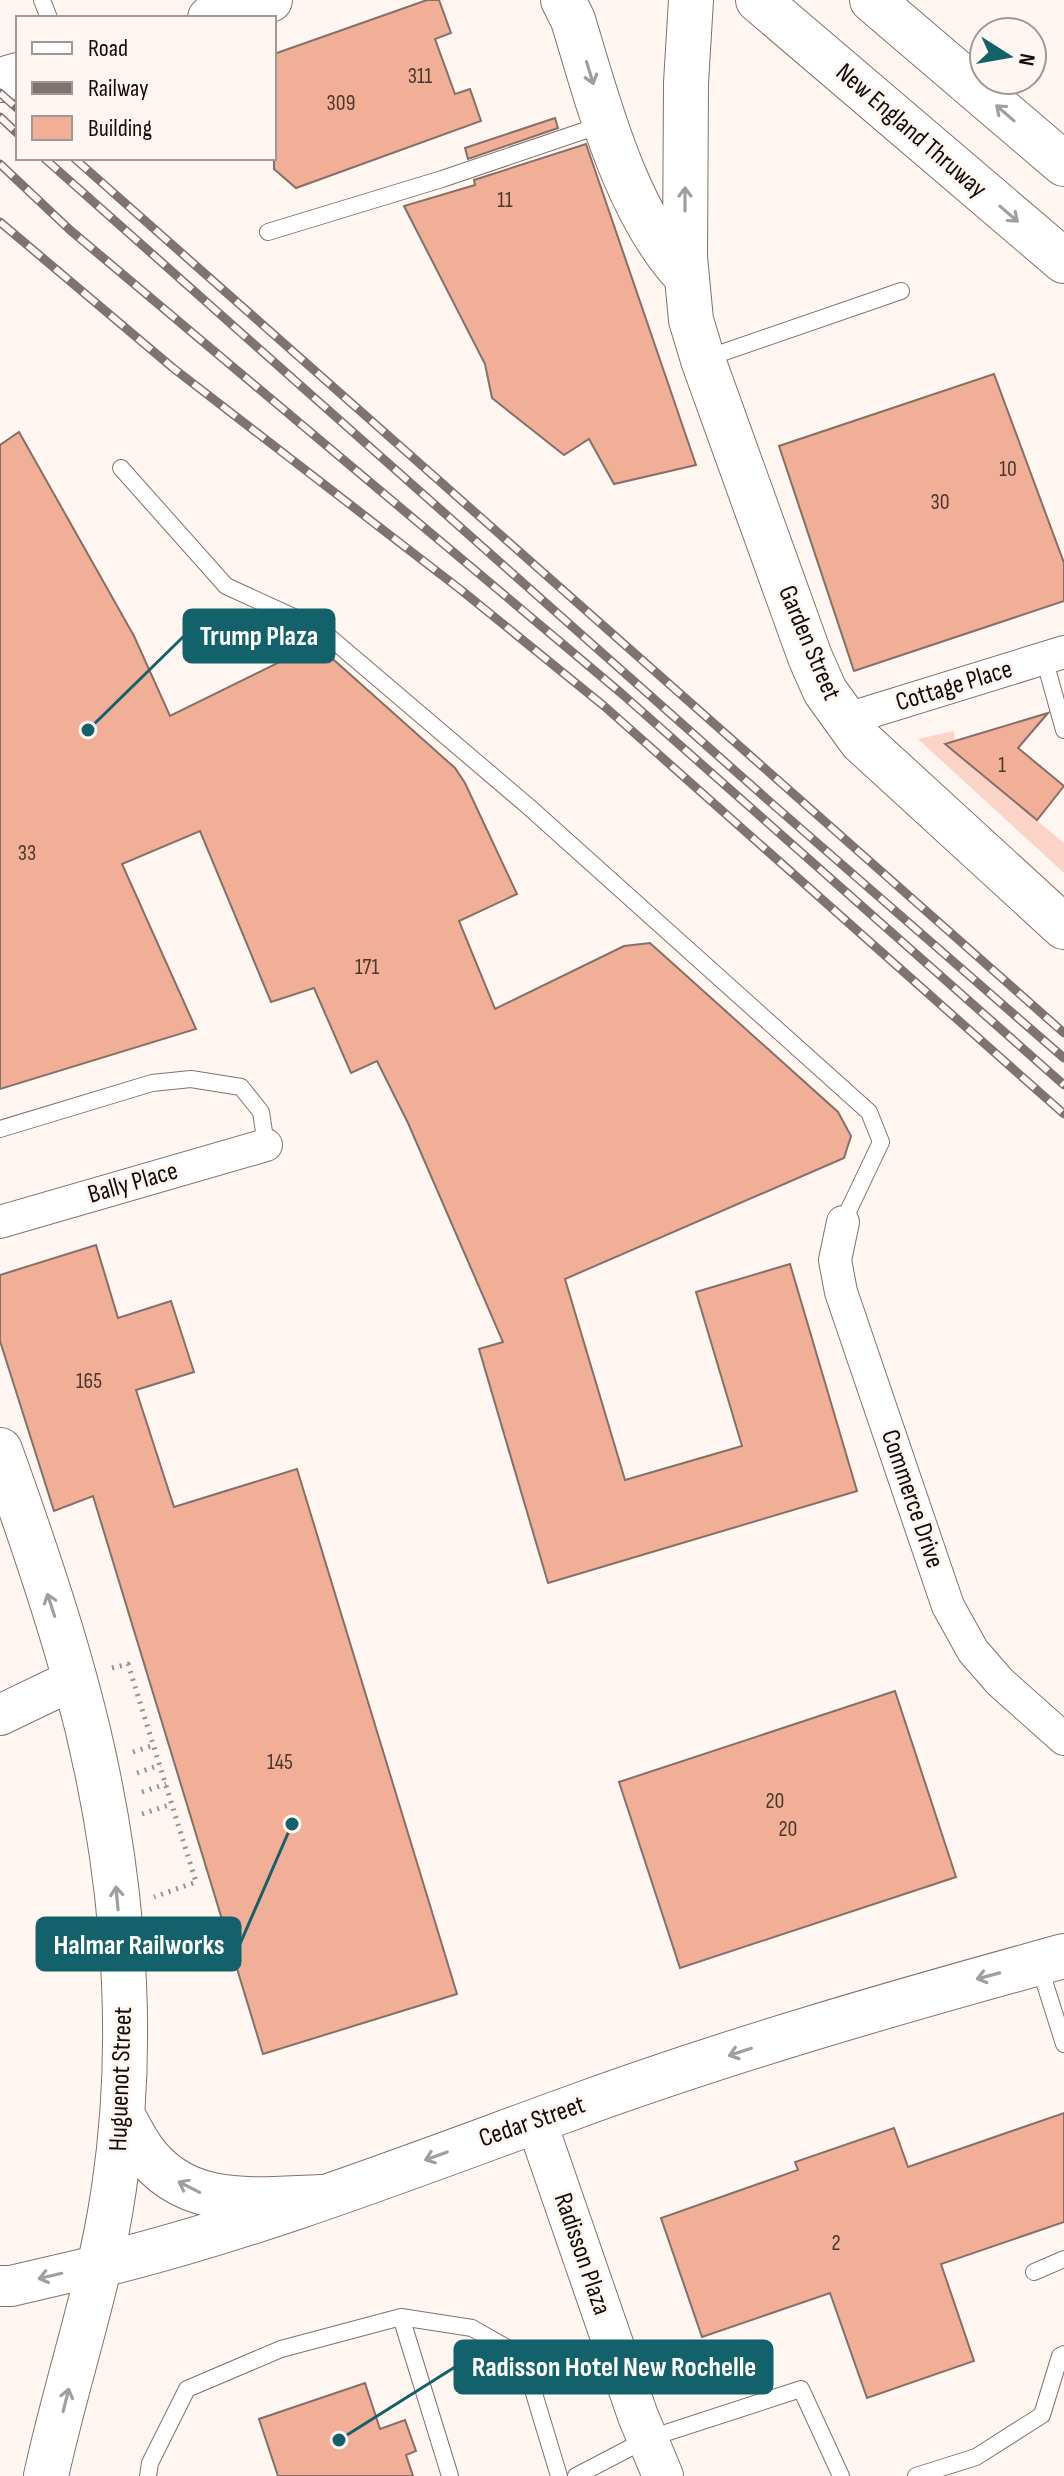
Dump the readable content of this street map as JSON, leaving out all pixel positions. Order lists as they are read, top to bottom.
{
  "streets": {
    "main road": [
      "New England Thruway",
      "Garden Street",
      "Huguenot Street",
      "Cedar Street"
    ],
    "street": [
      "Cottage Place",
      "Bally Place",
      "Commerce Drive",
      "Radisson Plaza"
    ]
  },
  "crossings": [
    ["Garden Street", "Cottage Place"],
    ["Huguenot Street", "Cedar Street"],
    ["Cedar Street", "Radisson Plaza"]
  ],
  "one_way": ["Huguenot Street", "Cedar Street"],
  "places": ["Trump Plaza", "Halmar Railworks", "Radisson Hotel New Rochelle"],
  "house_numbers": [
    "311",
    "309",
    "11",
    "10",
    "30",
    "1",
    "33",
    "171",
    "165",
    "145",
    "20",
    "20",
    "2"
  ],
  "legend": ["Road", "Railway", "Building"],
  "north": "right"
}
